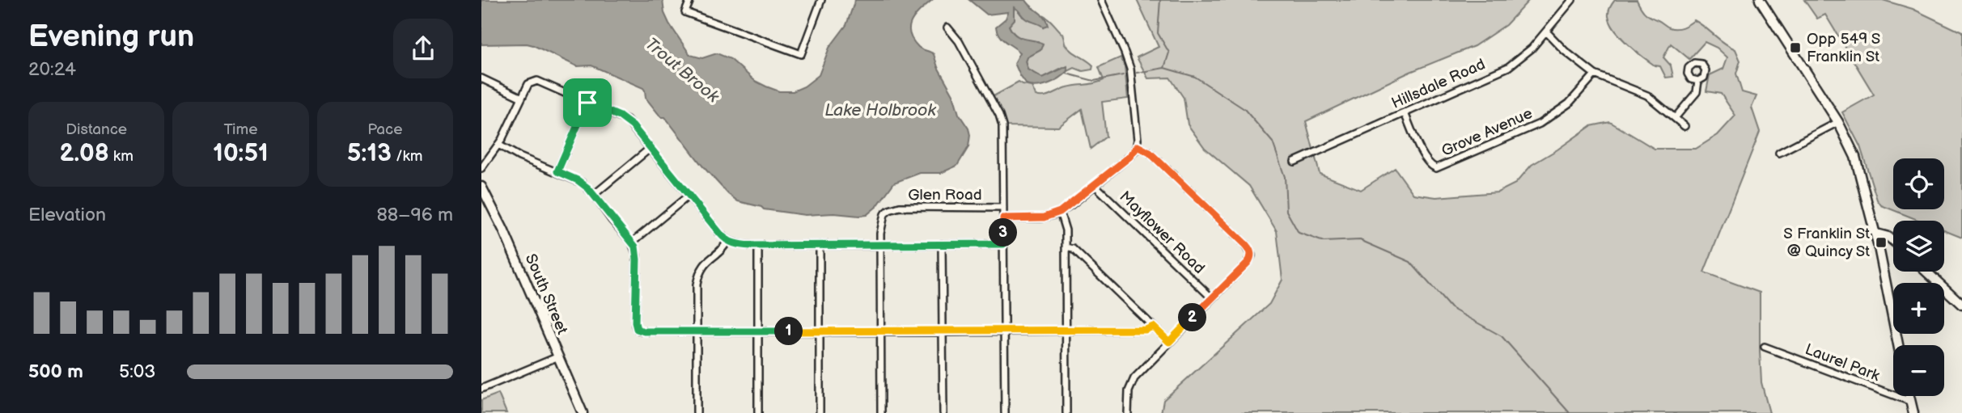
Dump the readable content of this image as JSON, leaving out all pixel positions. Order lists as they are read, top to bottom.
{
  "streets": {
    "main road": ["South Street"],
    "street": [
      "Hillsdale Road",
      "Grove Avenue",
      "Glen Road",
      "Mayflower Road",
      "Laurel Park"
    ]
  },
  "crossings": [
    ["Hillsdale Road", "Grove Avenue"]
  ],
  "water": ["Trout Brook", "Lake Holbrook"],
  "places": {
    "transit": ["Opp 549 S Franklin St", "S Franklin St @ Quincy St"]
  },
  "page": {
    "heading": ["Evening run", "20:24"],
    "stats": [
      ["Distance", "2.08 km"],
      ["Time", "10:51"],
      ["Pace", "5:13 /km"]
    ],
    "map_buttons": ["+", "−"],
    "chart": ["Elevation", "88–96 m"],
    "pins": ["3", "2", "1"],
    "list": [
      {
        "name": "500 m",
        "note": "5:03"
      }
    ]
  }
}
